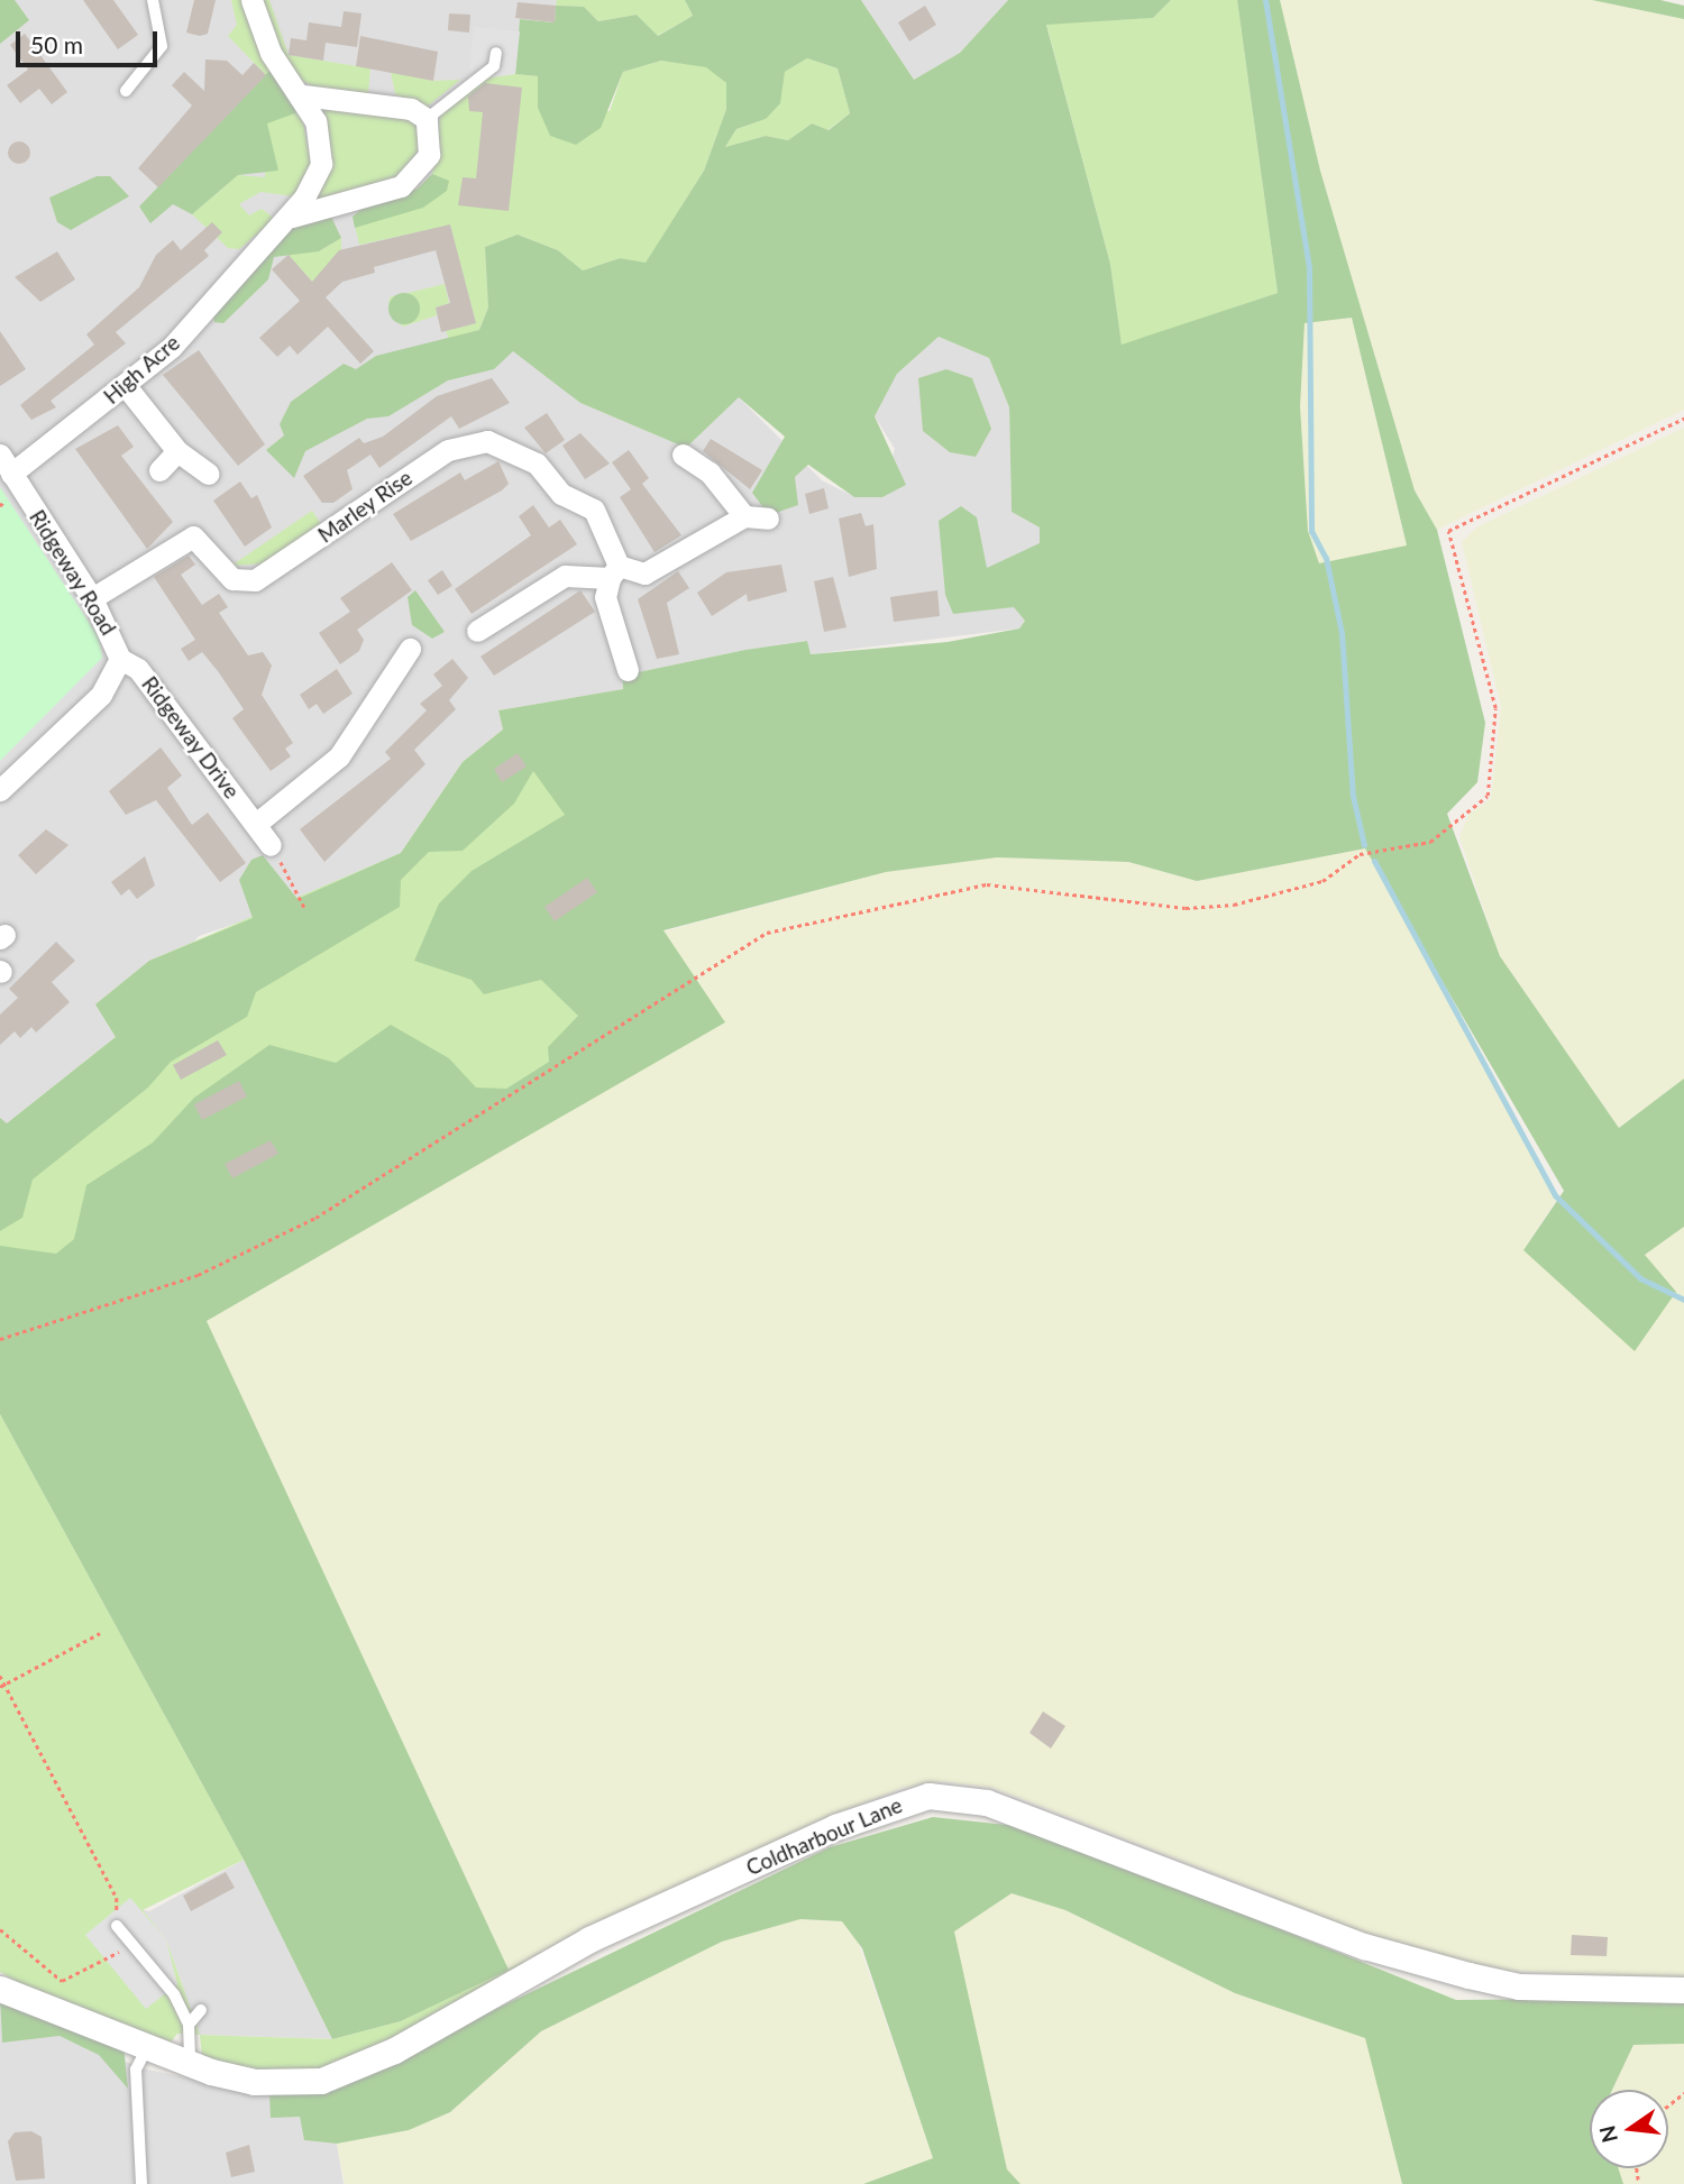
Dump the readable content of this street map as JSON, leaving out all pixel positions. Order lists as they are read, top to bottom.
{
  "streets": {
    "street": [
      "High Acre",
      "Marley Rise",
      "Ridgeway Road",
      "Ridgeway Drive",
      "Coldharbour Lane"
    ]
  },
  "crossings": [
    ["High Acre", "Ridgeway Road"],
    ["Marley Rise", "Ridgeway Road"],
    ["Ridgeway Road", "Ridgeway Drive"]
  ],
  "scale_bar": "50 m",
  "north": "left"
}
